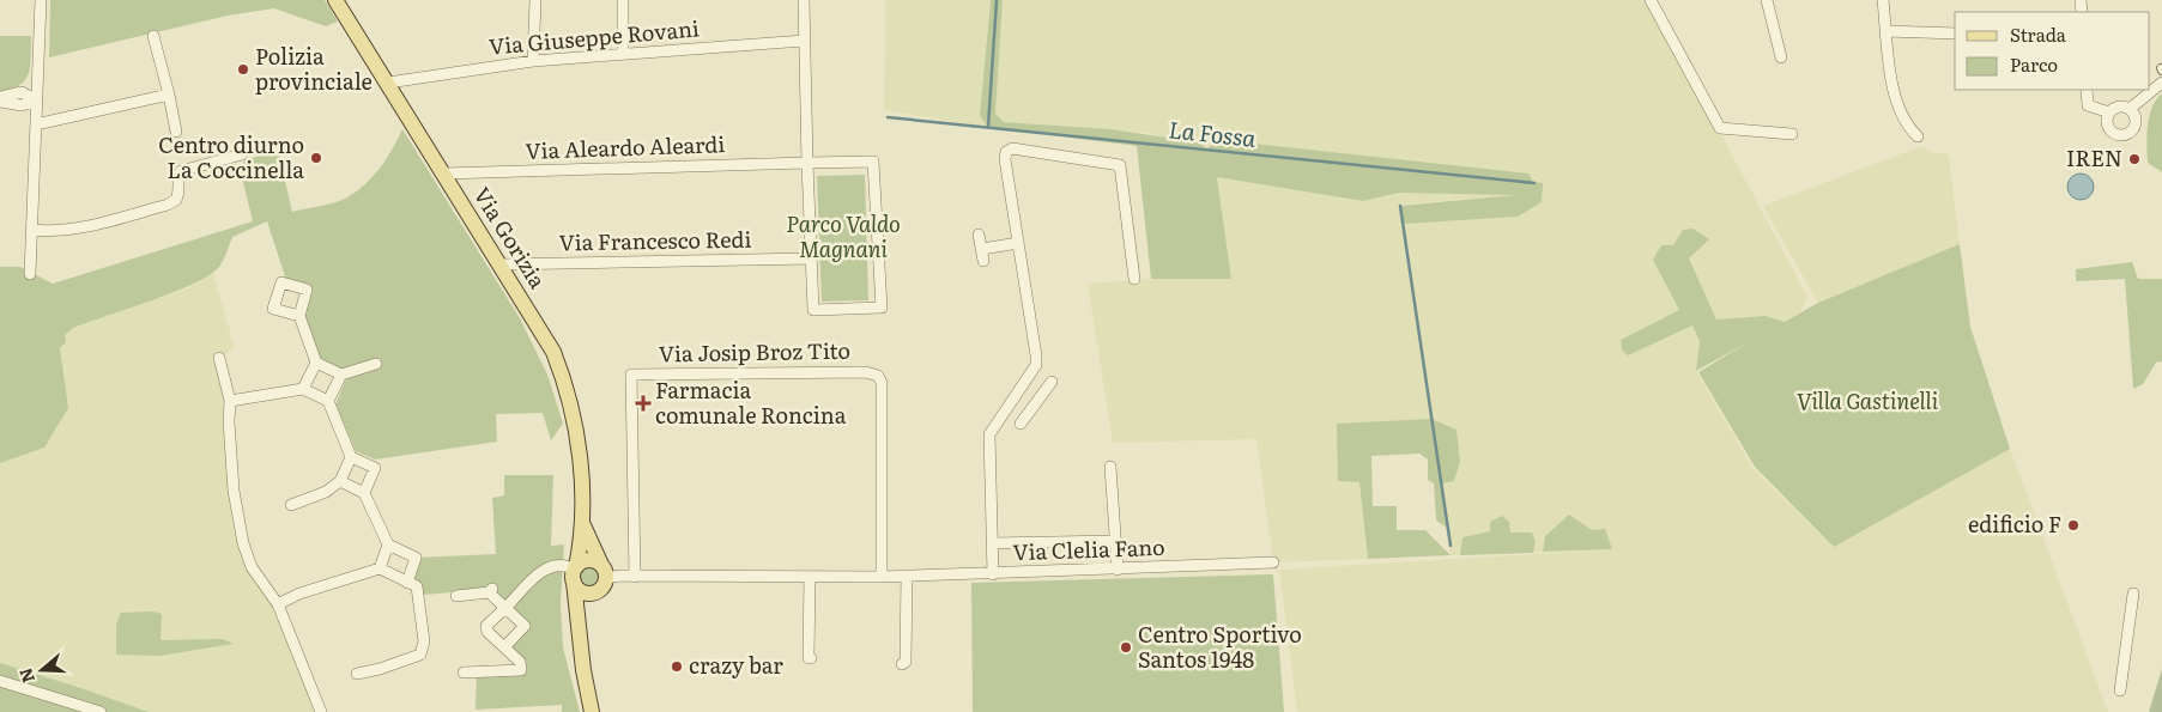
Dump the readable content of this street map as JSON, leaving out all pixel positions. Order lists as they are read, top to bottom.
{
  "streets": {
    "main road": ["Via Gorizia"],
    "street": [
      "Via Giuseppe Rovani",
      "Via Aleardo Aleardi",
      "Via Francesco Redi",
      "Via Josip Broz Tito",
      "Via Clelia Fano"
    ]
  },
  "crossings": [
    ["Via Giuseppe Rovani", "Via Gorizia"],
    ["Via Aleardo Aleardi", "Via Gorizia"],
    ["Via Aleardo Aleardi", "Via Francesco Redi"],
    ["Via Gorizia", "Via Francesco Redi"],
    ["Via Gorizia", "Via Clelia Fano"],
    ["Via Josip Broz Tito", "Via Clelia Fano"]
  ],
  "water": ["La Fossa"],
  "parks": ["Parco Valdo Magnani", "Villa Gastinelli"],
  "places": {
    "other": [
      "Polizia provinciale",
      "Centro diurno La Coccinella",
      "IREN",
      "edificio F",
      "Centro Sportivo Santos 1948",
      "crazy bar"
    ],
    "health": ["Farmacia comunale Roncina"]
  },
  "legend": ["Strada", "Parco"],
  "north": "left"
}
